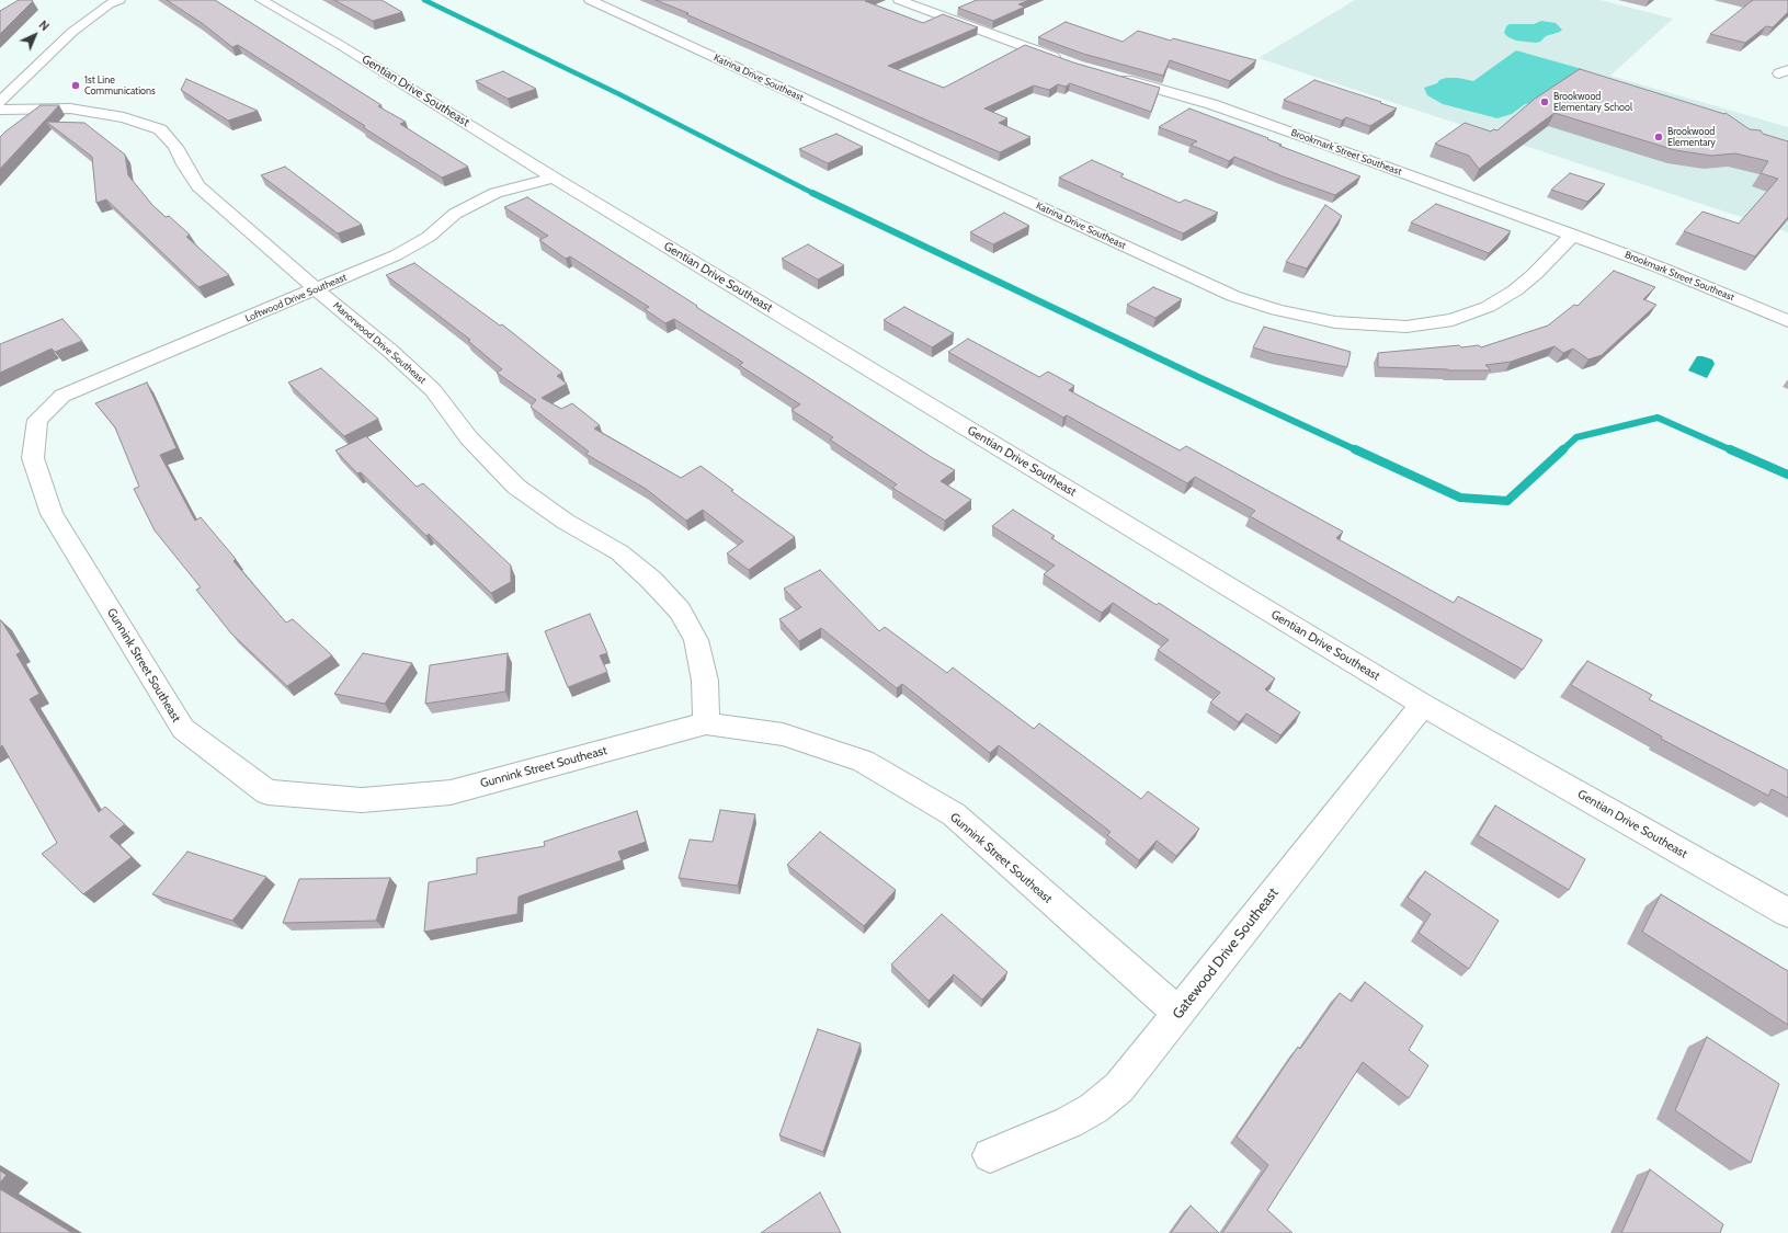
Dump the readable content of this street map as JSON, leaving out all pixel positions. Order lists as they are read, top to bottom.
{
  "streets": {
    "street": [
      "Katrina Drive Southeast",
      "Gentian Drive Southeast",
      "Brookmark Street Southeast",
      "Loftwood Drive Southeast",
      "Manorwood Drive Southeast",
      "Gunnink Street Southeast",
      "Gatewood Drive Southeast"
    ]
  },
  "crossings": [
    ["Katrina Drive Southeast", "Brookmark Street Southeast"],
    ["Gentian Drive Southeast", "Loftwood Drive Southeast"],
    ["Gentian Drive Southeast", "Gatewood Drive Southeast"],
    ["Loftwood Drive Southeast", "Manorwood Drive Southeast"],
    ["Loftwood Drive Southeast", "Gunnink Street Southeast"],
    ["Manorwood Drive Southeast", "Gunnink Street Southeast"],
    ["Gunnink Street Southeast", "Gatewood Drive Southeast"]
  ],
  "places": ["1st Line Communications", "Brookwood Elementary School", "Brookwood Elementary"],
  "north": "top right"
}
